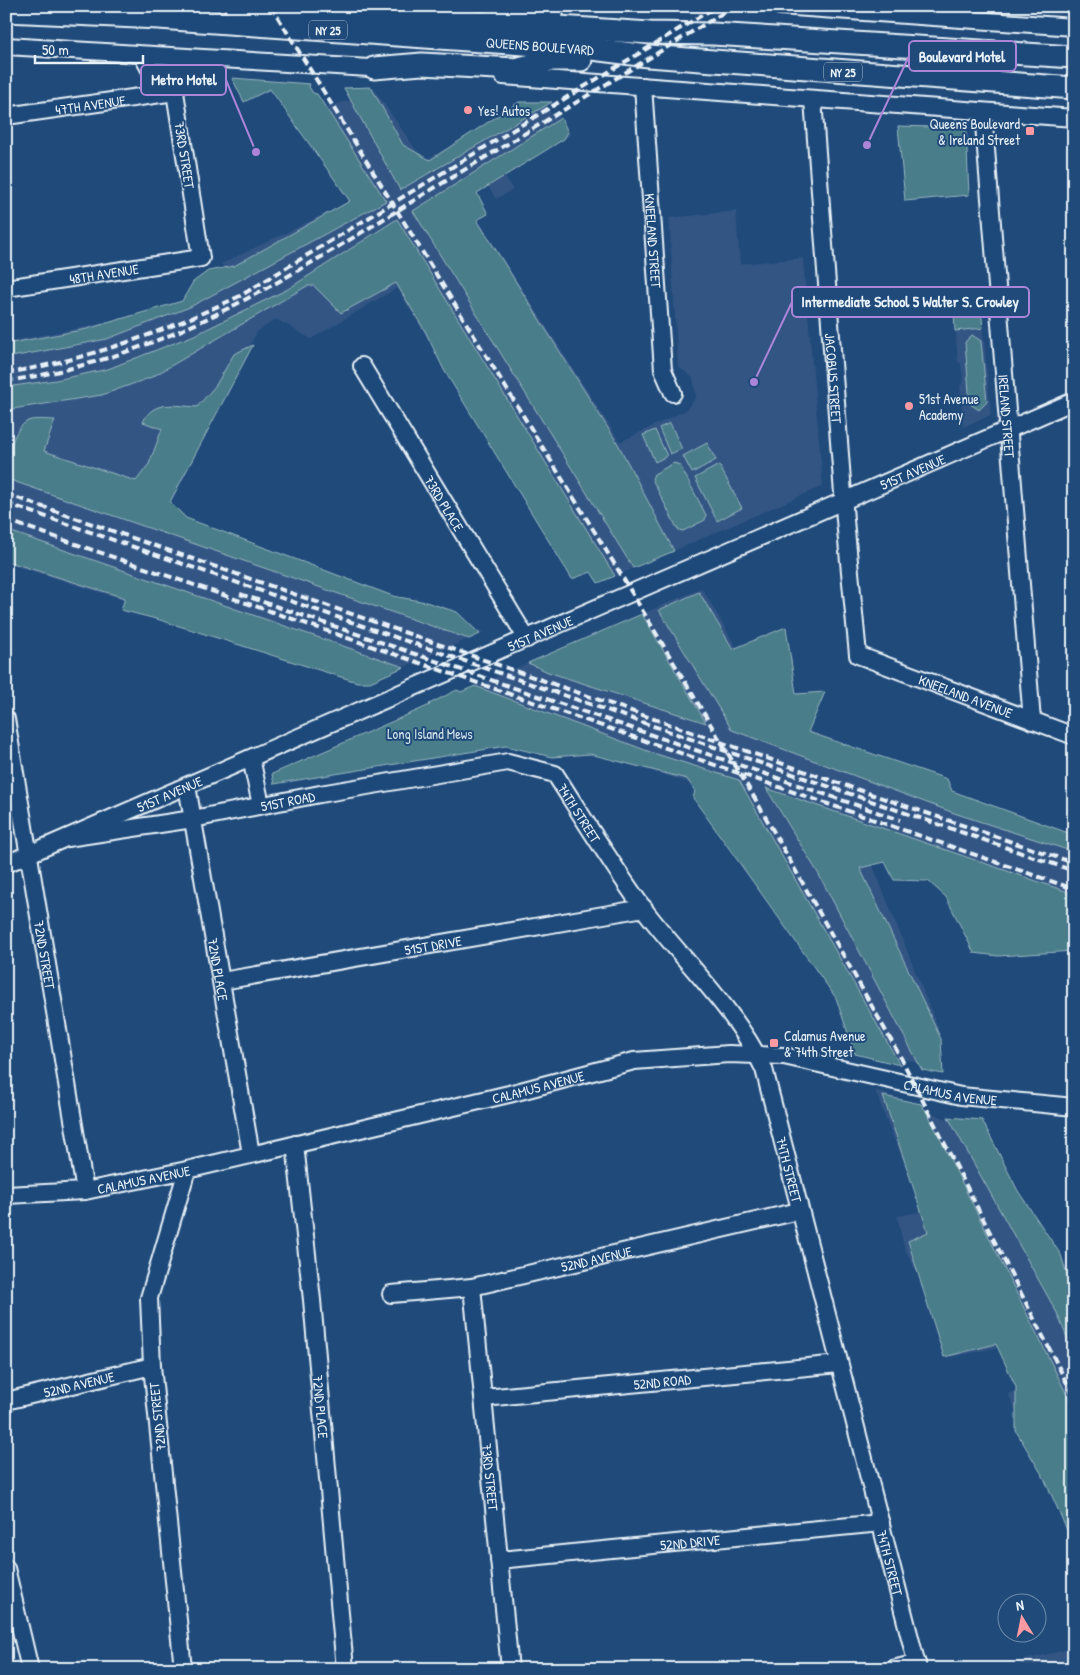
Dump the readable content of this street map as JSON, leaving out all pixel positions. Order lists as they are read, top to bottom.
{
  "streets": {
    "main road": ["NY 25", "QUEENS BOULEVARD"],
    "street": [
      "47TH AVENUE",
      "73RD STREET",
      "KNEELAND STREET",
      "48TH AVENUE",
      "JACOBUS STREET",
      "IRELAND STREET",
      "51ST AVENUE",
      "73RD PLACE",
      "KNEELAND AVENUE",
      "51ST ROAD",
      "74TH STREET",
      "51ST DRIVE",
      "72ND STREET",
      "72ND PLACE",
      "CALAMUS AVENUE",
      "52ND AVENUE",
      "52ND ROAD",
      "52ND DRIVE"
    ]
  },
  "crossings": [
    ["47TH AVENUE", "73RD STREET"],
    ["73RD STREET", "48TH AVENUE"],
    ["73RD STREET", "52ND AVENUE"],
    ["73RD STREET", "52ND ROAD"],
    ["73RD STREET", "52ND DRIVE"],
    ["JACOBUS STREET", "51ST AVENUE"],
    ["JACOBUS STREET", "KNEELAND AVENUE"],
    ["IRELAND STREET", "51ST AVENUE"],
    ["IRELAND STREET", "KNEELAND AVENUE"],
    ["51ST AVENUE", "73RD PLACE"],
    ["51ST AVENUE", "51ST ROAD"],
    ["51ST AVENUE", "72ND STREET"],
    ["51ST AVENUE", "72ND PLACE"],
    ["51ST ROAD", "74TH STREET"],
    ["51ST ROAD", "72ND PLACE"],
    ["74TH STREET", "51ST DRIVE"],
    ["74TH STREET", "CALAMUS AVENUE"],
    ["74TH STREET", "52ND AVENUE"],
    ["74TH STREET", "52ND ROAD"],
    ["74TH STREET", "52ND DRIVE"],
    ["51ST DRIVE", "72ND PLACE"],
    ["72ND STREET", "CALAMUS AVENUE"],
    ["72ND STREET", "52ND AVENUE"],
    ["72ND PLACE", "CALAMUS AVENUE"]
  ],
  "parks": ["Long Island Mews"],
  "places": {
    "other": [
      "Yes! Autos",
      "Boulevard Motel",
      "Metro Motel",
      "Intermediate School 5 Walter S. Crowley",
      "51st Avenue Academy"
    ],
    "transit": ["Queens Boulevard & Ireland Street", "Calamus Avenue & 74th Street"]
  },
  "scale_bar": "50 m",
  "north": "top"
}
